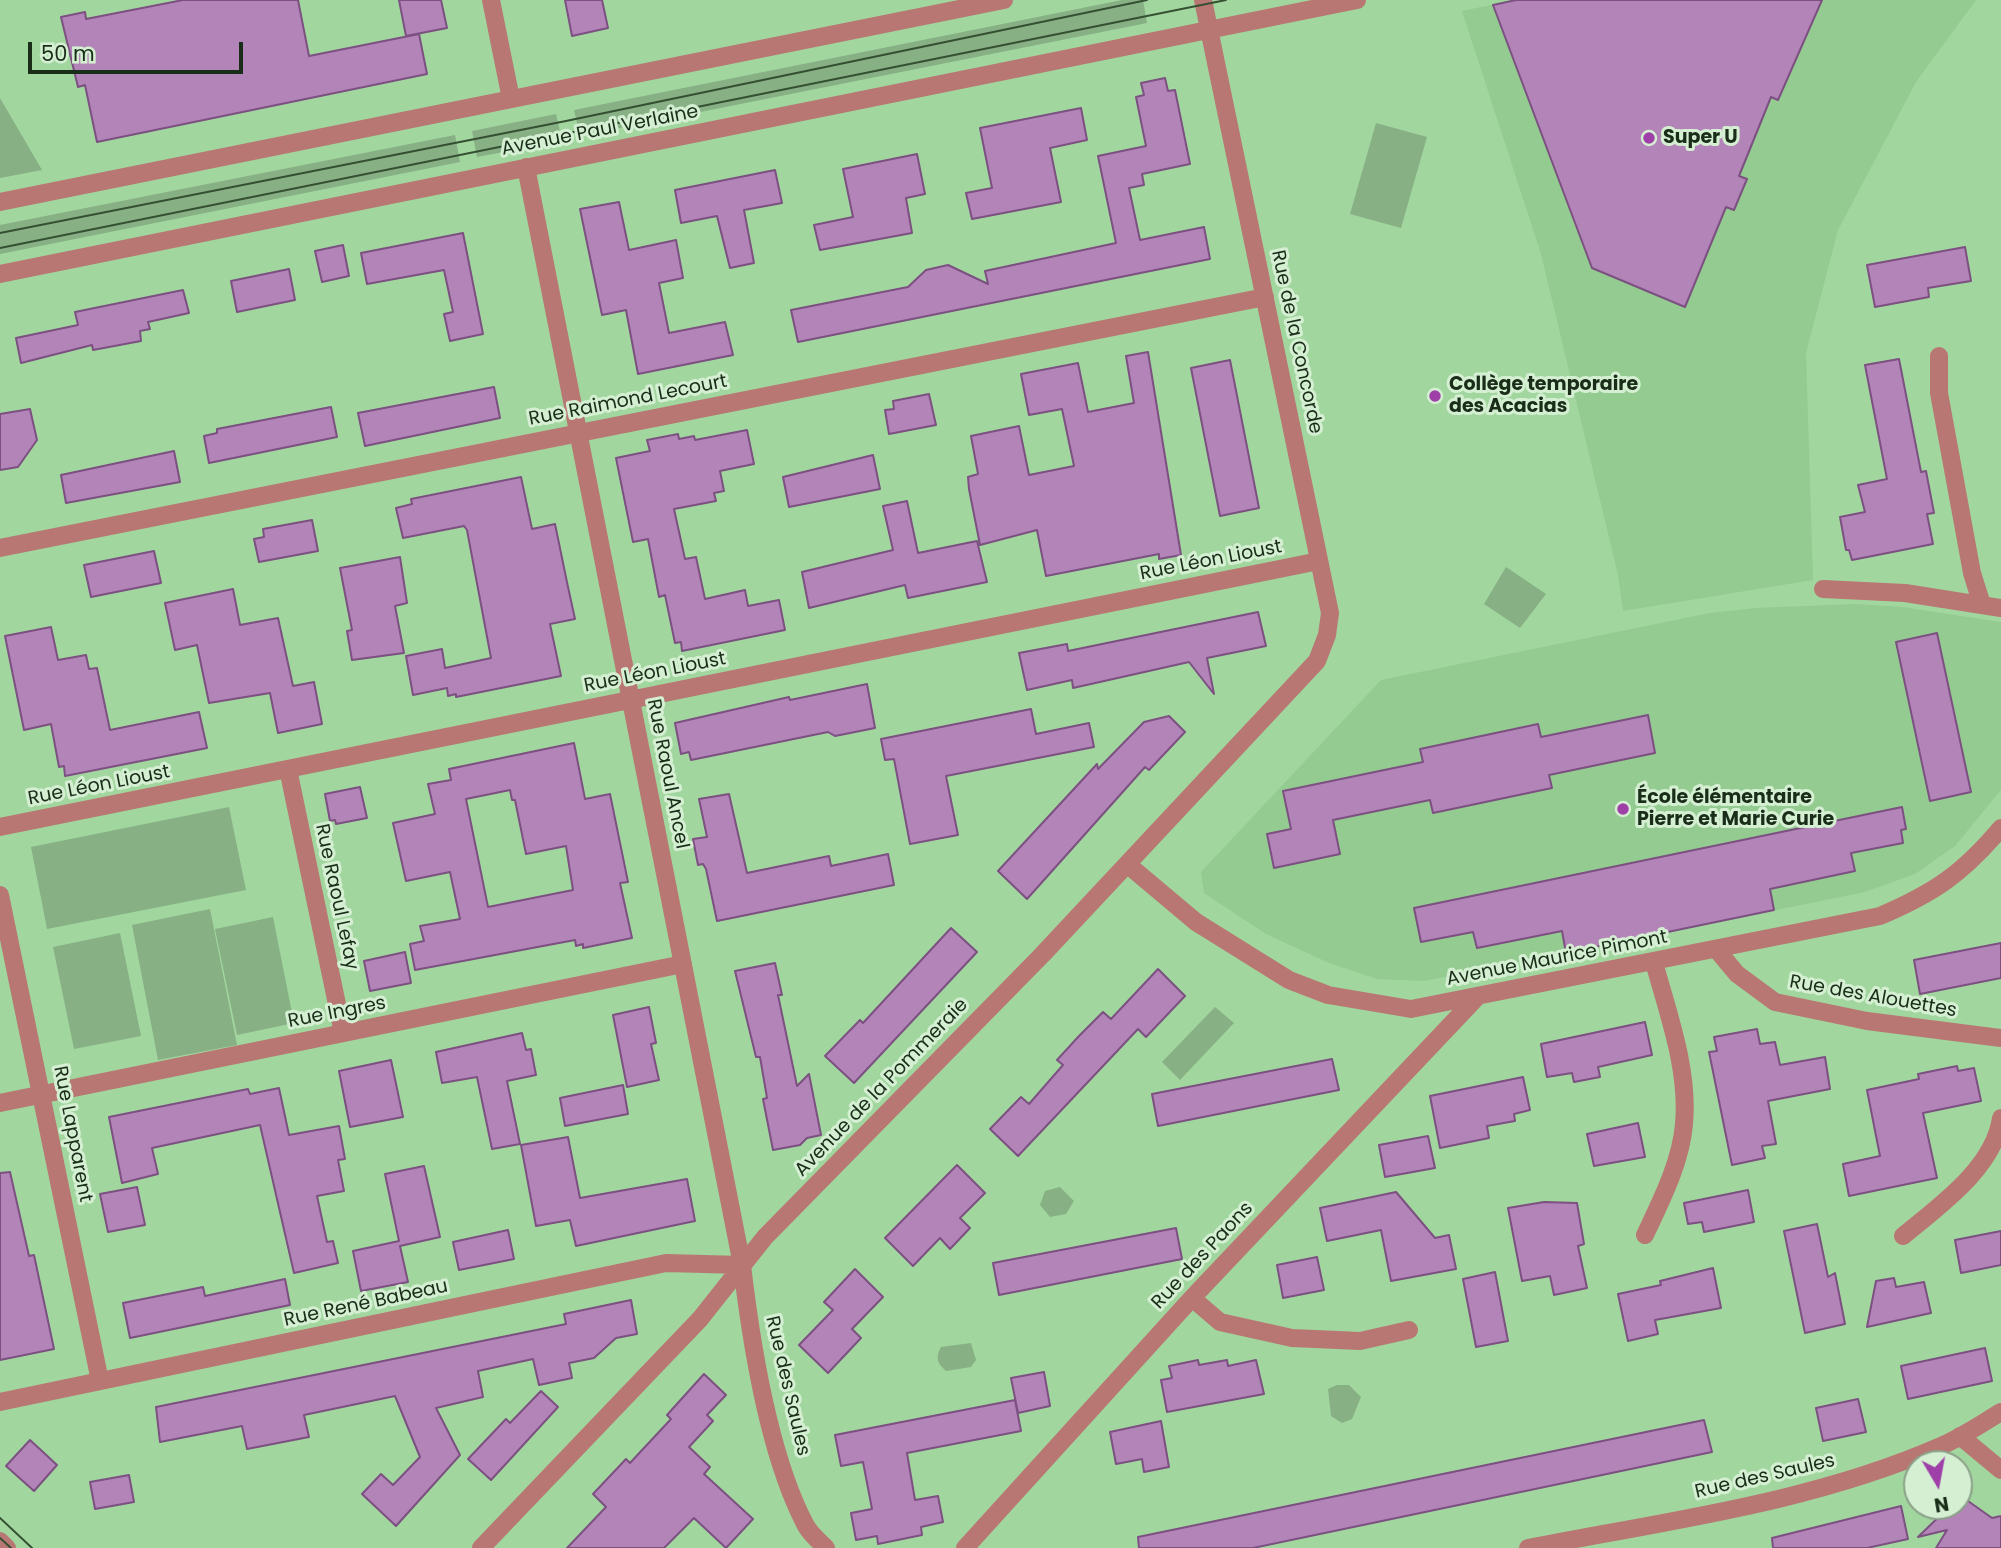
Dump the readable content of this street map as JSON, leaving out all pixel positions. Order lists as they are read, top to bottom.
{
  "streets": {
    "street": [
      "Avenue Paul Verlaine",
      "Rue de la Concorde",
      "Rue Raimond Lecourt",
      "Rue Léon Lioust",
      "Rue Raoul Ancel",
      "Rue Raoul Lefay",
      "Avenue Maurice Pimont",
      "Rue des Alouettes",
      "Rue Ingres",
      "Avenue de la Pommeraie",
      "Rue Lapparent",
      "Rue des Paons",
      "Rue René Babeau",
      "Rue des Saules"
    ]
  },
  "crossings": [
    ["Avenue Paul Verlaine", "Rue de la Concorde"],
    ["Avenue Paul Verlaine", "Rue Raoul Ancel"],
    ["Rue de la Concorde", "Rue Raimond Lecourt"],
    ["Rue de la Concorde", "Rue Léon Lioust"],
    ["Rue de la Concorde", "Avenue de la Pommeraie"],
    ["Rue Raimond Lecourt", "Rue Raoul Ancel"],
    ["Rue Léon Lioust", "Rue Raoul Ancel"],
    ["Rue Léon Lioust", "Rue Raoul Lefay"],
    ["Rue Raoul Ancel", "Rue Ingres"],
    ["Rue Raoul Ancel", "Avenue de la Pommeraie"],
    ["Rue Raoul Ancel", "Rue René Babeau"],
    ["Rue Raoul Ancel", "Rue des Saules"],
    ["Rue Raoul Lefay", "Rue Ingres"],
    ["Avenue Maurice Pimont", "Rue des Alouettes"],
    ["Avenue Maurice Pimont", "Avenue de la Pommeraie"],
    ["Avenue Maurice Pimont", "Rue des Paons"],
    ["Rue Ingres", "Rue Lapparent"],
    ["Avenue de la Pommeraie", "Rue René Babeau"],
    ["Avenue de la Pommeraie", "Rue des Saules"],
    ["Rue Lapparent", "Rue René Babeau"],
    ["Rue René Babeau", "Rue des Saules"]
  ],
  "places": ["Super U", "Collège temporaire des Acacias", "École élémentaire Pierre et Marie Curie"],
  "scale_bar": "50 m",
  "north": "bottom"
}
